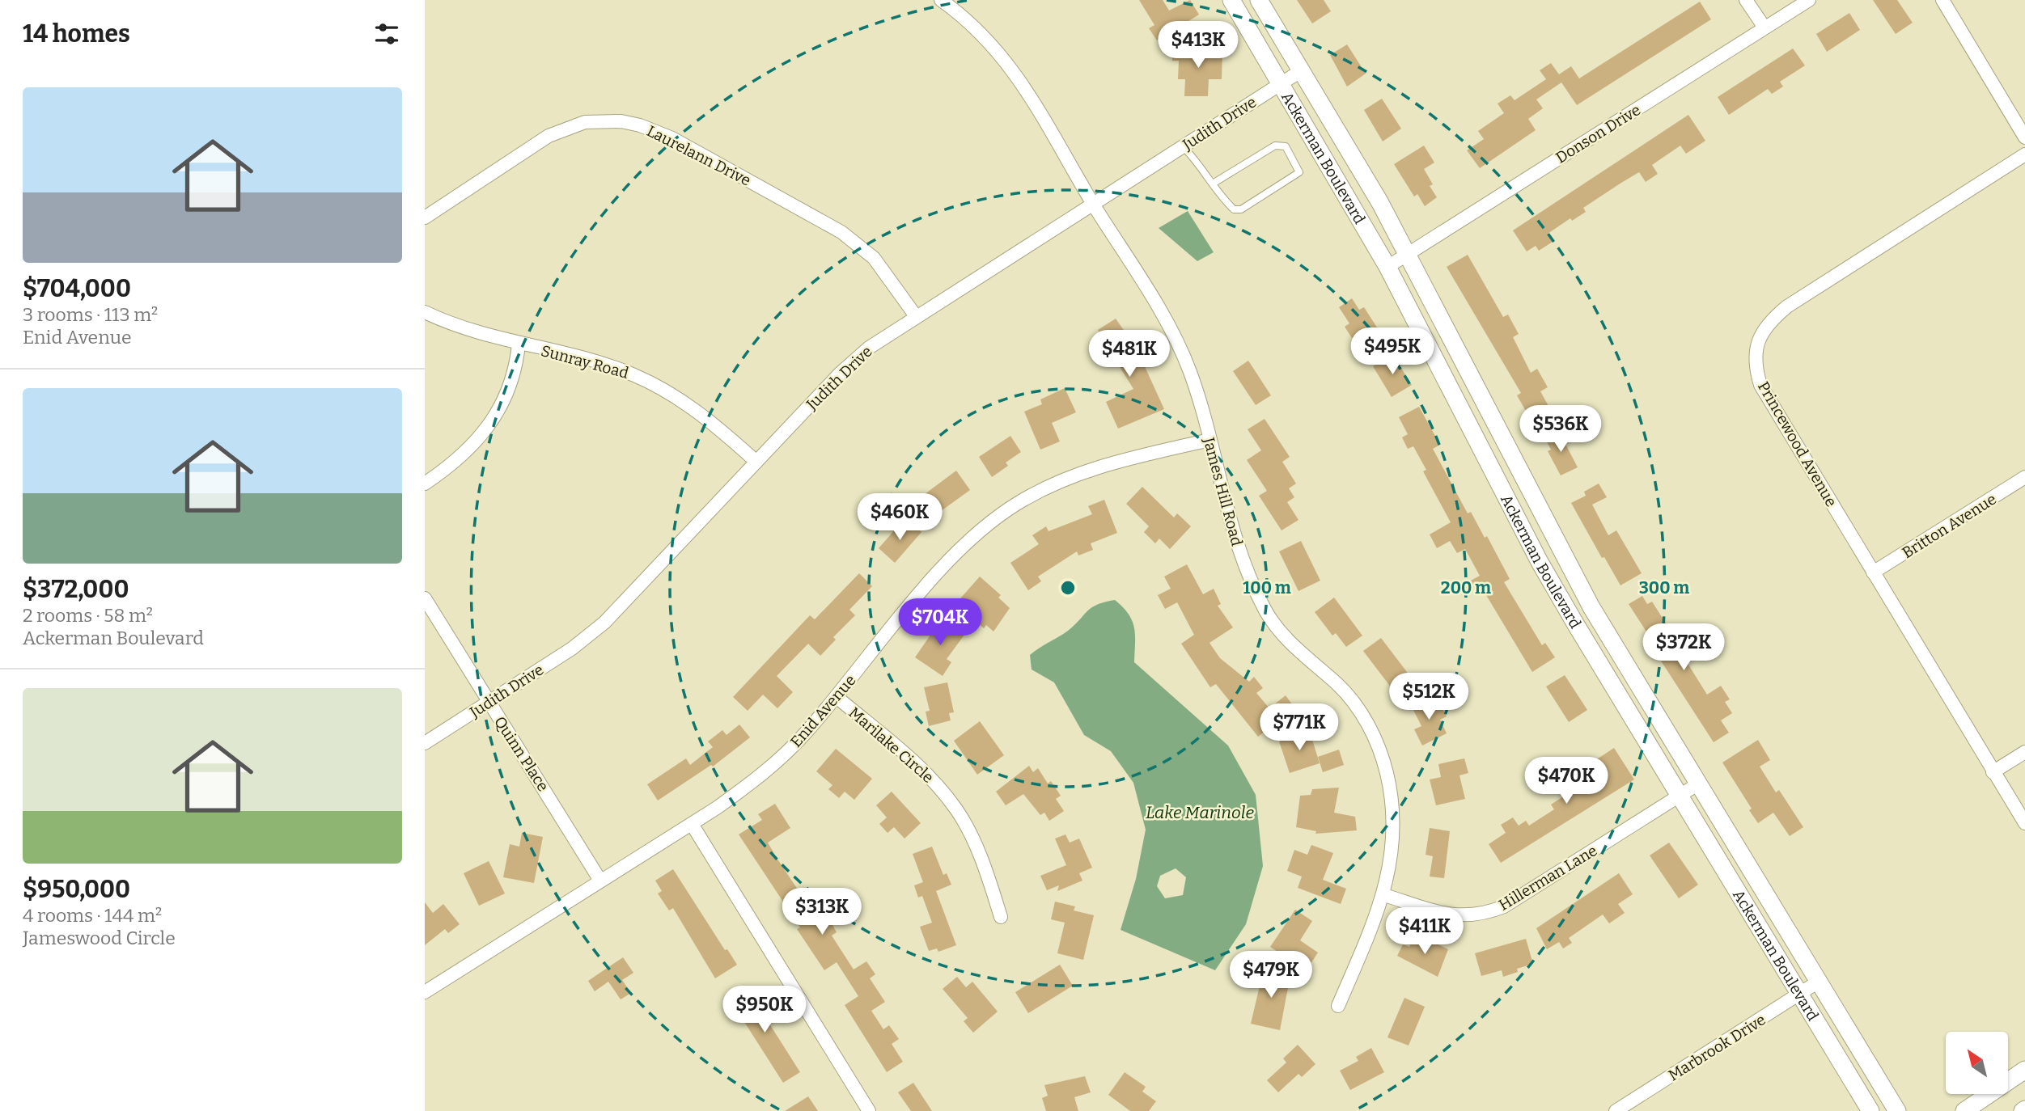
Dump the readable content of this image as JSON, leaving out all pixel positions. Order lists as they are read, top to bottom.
{
  "streets": {
    "street": [
      "Judith Drive",
      "Donson Drive",
      "Laurelann Drive",
      "Ackerman Boulevard",
      "Sunray Road",
      "Princewood Avenue",
      "James Hill Road",
      "Britton Avenue",
      "Enid Avenue",
      "Marilake Circle",
      "Quinn Place",
      "Hillerman Lane",
      "Marbrook Drive"
    ]
  },
  "crossings": [
    ["Judith Drive", "Laurelann Drive"],
    ["Judith Drive", "Ackerman Boulevard"],
    ["Judith Drive", "Sunray Road"],
    ["Judith Drive", "James Hill Road"],
    ["Judith Drive", "Quinn Place"],
    ["Donson Drive", "Ackerman Boulevard"],
    ["Ackerman Boulevard", "Hillerman Lane"],
    ["Ackerman Boulevard", "Marbrook Drive"],
    ["Princewood Avenue", "Britton Avenue"],
    ["James Hill Road", "Enid Avenue"],
    ["James Hill Road", "Hillerman Lane"],
    ["Enid Avenue", "Marilake Circle"],
    ["Enid Avenue", "Quinn Place"]
  ],
  "water": ["Lake Marinole"],
  "north": "top left",
  "page": {
    "heading": "14 homes",
    "price": [
      "$413K",
      "$495K",
      "$481K",
      "$536K",
      "$460K",
      "$704K",
      "$372K",
      "$512K",
      "$771K",
      "$470K",
      "$313K",
      "$411K",
      "$479K",
      "$950K"
    ],
    "list": [
      {
        "name": "$704,000",
        "note": "3 rooms · 113 m² · Enid Avenue"
      },
      {
        "name": "$372,000",
        "note": "2 rooms · 58 m² · Ackerman Boulevard"
      },
      {
        "name": "$950,000",
        "note": "4 rooms · 144 m² · Jameswood Circle"
      }
    ]
  },
  "rings": ["100 m", "200 m", "300 m"]
}
